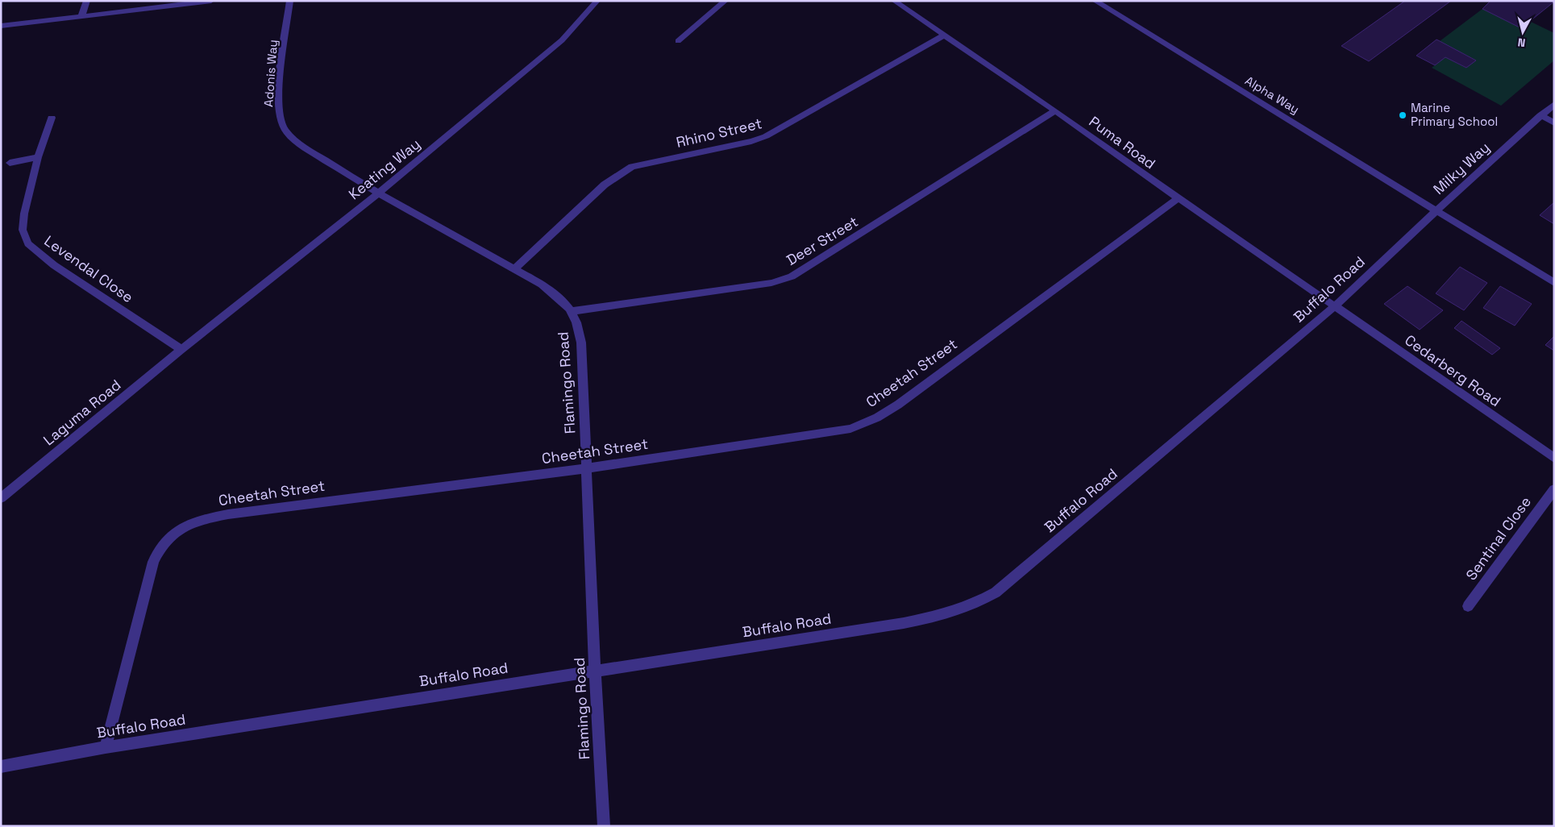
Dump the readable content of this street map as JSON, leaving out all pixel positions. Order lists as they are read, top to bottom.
{
  "streets": {
    "street": [
      "Adonis Way",
      "Alpha Way",
      "Rhino Street",
      "Puma Road",
      "Milky Way",
      "Keating Way",
      "Deer Street",
      "Levendal Close",
      "Buffalo Road",
      "Cedarberg Road",
      "Cheetah Street",
      "Flamingo Road",
      "Laguma Road",
      "Sentinal Close"
    ]
  },
  "crossings": [
    ["Adonis Way", "Keating Way"],
    ["Adonis Way", "Flamingo Road"],
    ["Alpha Way", "Milky Way"],
    ["Alpha Way", "Buffalo Road"],
    ["Rhino Street", "Puma Road"],
    ["Rhino Street", "Flamingo Road"],
    ["Puma Road", "Deer Street"],
    ["Puma Road", "Buffalo Road"],
    ["Puma Road", "Cedarberg Road"],
    ["Puma Road", "Cheetah Street"],
    ["Milky Way", "Buffalo Road"],
    ["Keating Way", "Levendal Close"],
    ["Keating Way", "Flamingo Road"],
    ["Keating Way", "Laguma Road"],
    ["Deer Street", "Flamingo Road"],
    ["Levendal Close", "Laguma Road"],
    ["Buffalo Road", "Cedarberg Road"],
    ["Buffalo Road", "Cheetah Street"],
    ["Buffalo Road", "Flamingo Road"],
    ["Cheetah Street", "Flamingo Road"]
  ],
  "places": ["Marine Primary School"],
  "north": "bottom"
}
